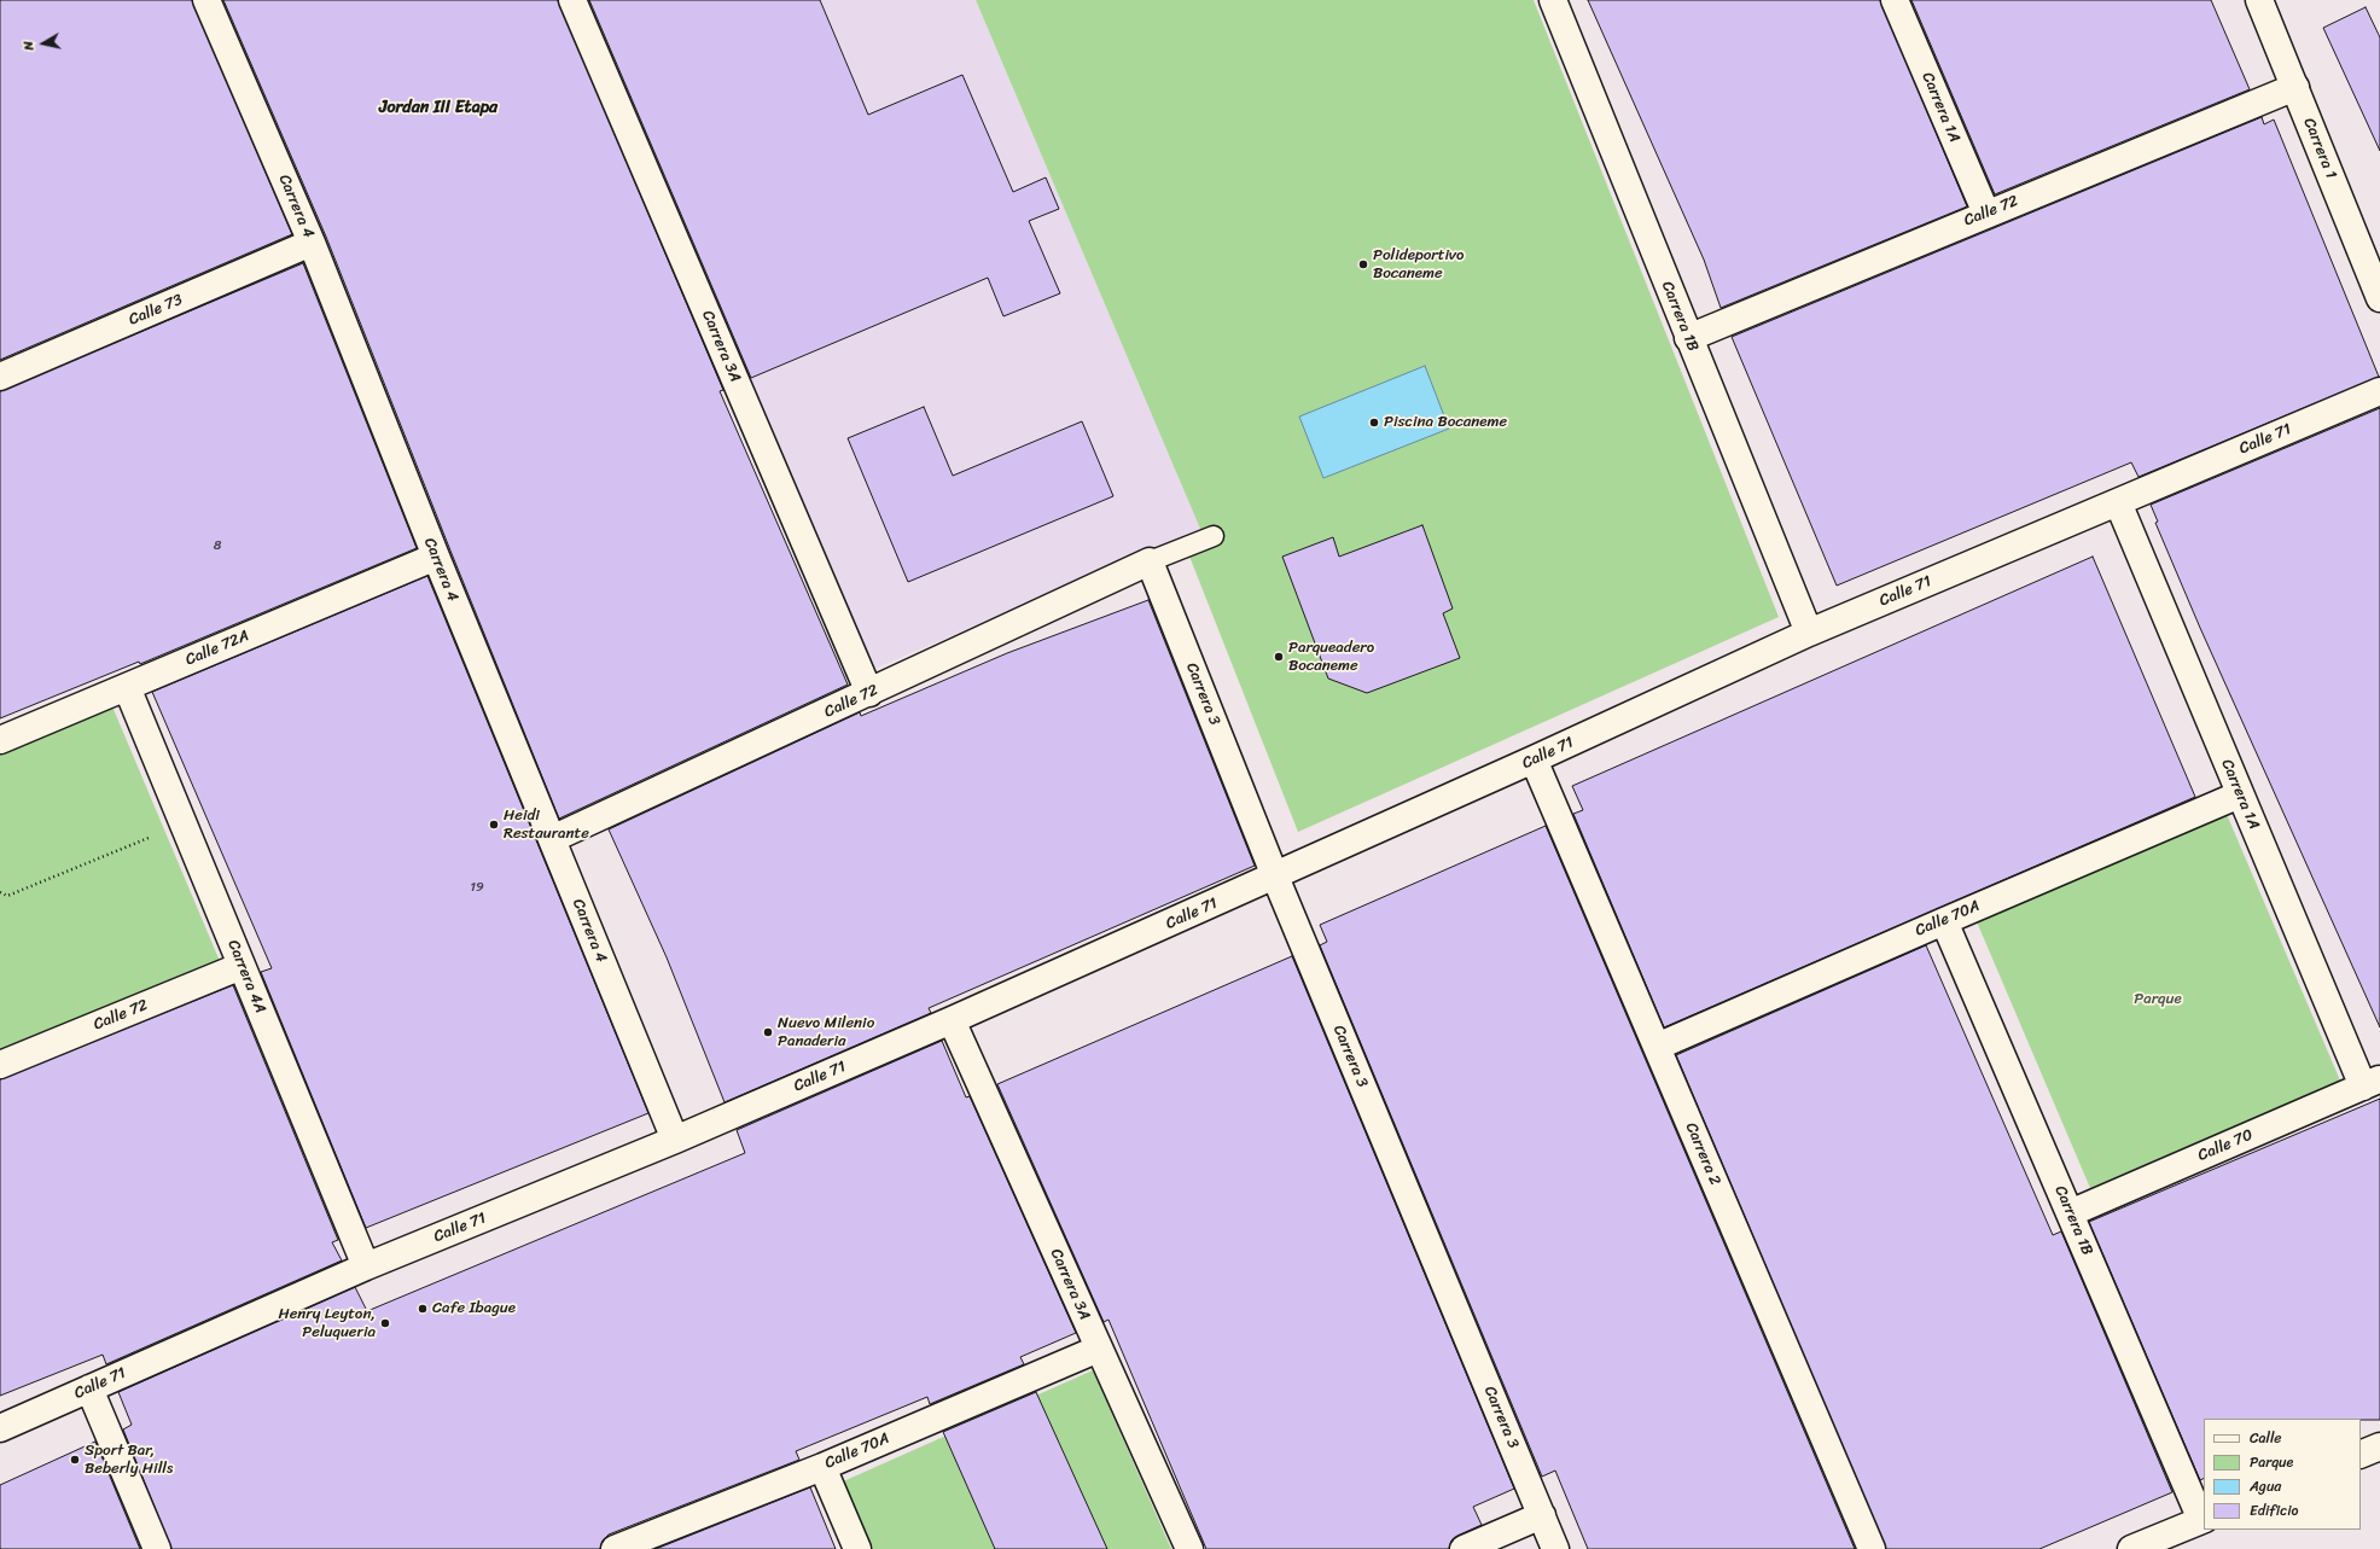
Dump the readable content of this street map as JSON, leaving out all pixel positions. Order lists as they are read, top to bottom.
{
  "streets": {
    "street": [
      "Carrera 1A",
      "Carrera 1",
      "Carrera 4",
      "Calle 72",
      "Calle 73",
      "Carrera 1B",
      "Carrera 3A",
      "Calle 71",
      "Calle 72A",
      "Carrera 3",
      "Calle 70A",
      "Carrera 4A",
      "Calle 70",
      "Carrera 2"
    ]
  },
  "crossings": [
    ["Carrera 1A", "Calle 72"],
    ["Carrera 1A", "Calle 71"],
    ["Carrera 1A", "Calle 70A"],
    ["Carrera 1A", "Calle 70"],
    ["Carrera 1", "Calle 72"],
    ["Carrera 4", "Calle 72"],
    ["Carrera 4", "Calle 73"],
    ["Carrera 4", "Calle 71"],
    ["Carrera 4", "Calle 72A"],
    ["Calle 72", "Carrera 1B"],
    ["Calle 72", "Carrera 3A"],
    ["Calle 72", "Carrera 3"],
    ["Calle 72", "Carrera 4A"],
    ["Carrera 1B", "Calle 71"],
    ["Carrera 1B", "Calle 70A"],
    ["Carrera 1B", "Calle 70"],
    ["Carrera 3A", "Calle 71"],
    ["Carrera 3A", "Calle 70A"],
    ["Calle 71", "Carrera 3"],
    ["Calle 71", "Carrera 4A"],
    ["Calle 71", "Carrera 2"],
    ["Calle 72A", "Carrera 4A"],
    ["Calle 70A", "Carrera 2"]
  ],
  "districts": ["Jordan III Etapa"],
  "parks": ["Parque"],
  "places": [
    "Polideportivo Bocaneme",
    "Piscina Bocaneme",
    "Parqueadero Bocaneme",
    "Heidi Restaurante",
    "Nuevo Milenio Panaderia",
    "Cafe Ibague",
    "Henry Leyton, Peluqueria",
    "Sport Bar, Beberly Hills"
  ],
  "house_numbers": ["8", "19"],
  "legend": [
    "Calle",
    "Parque",
    "Agua",
    "Edificio"
  ],
  "north": "left"
}
